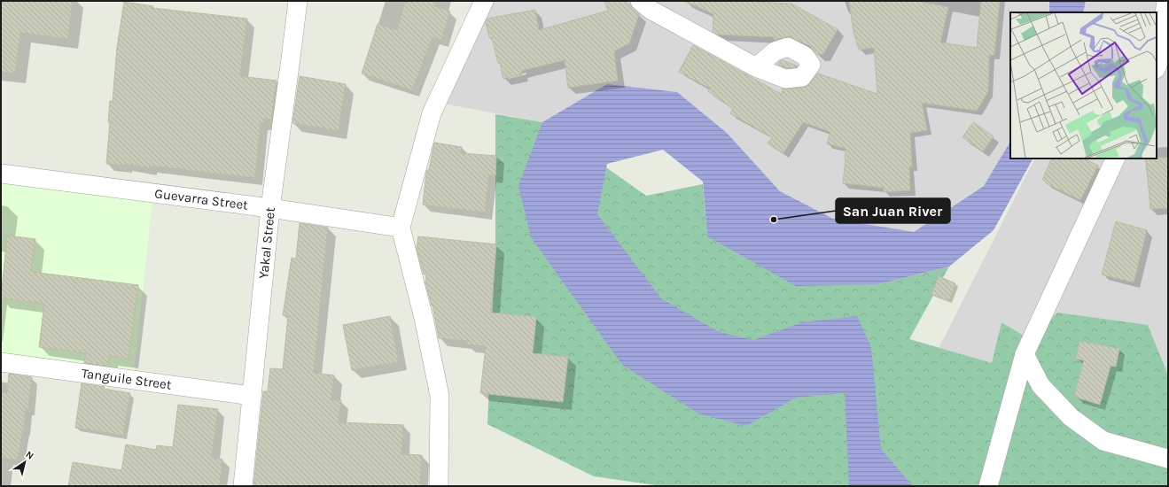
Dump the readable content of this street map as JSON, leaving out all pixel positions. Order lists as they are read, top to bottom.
{
  "streets": {
    "street": ["Guevarra Street", "Yakal Street", "Tanguile Street"]
  },
  "crossings": [
    ["Guevarra Street", "Yakal Street"],
    ["Yakal Street", "Tanguile Street"]
  ],
  "places": ["San Juan River"],
  "north": "top right"
}
